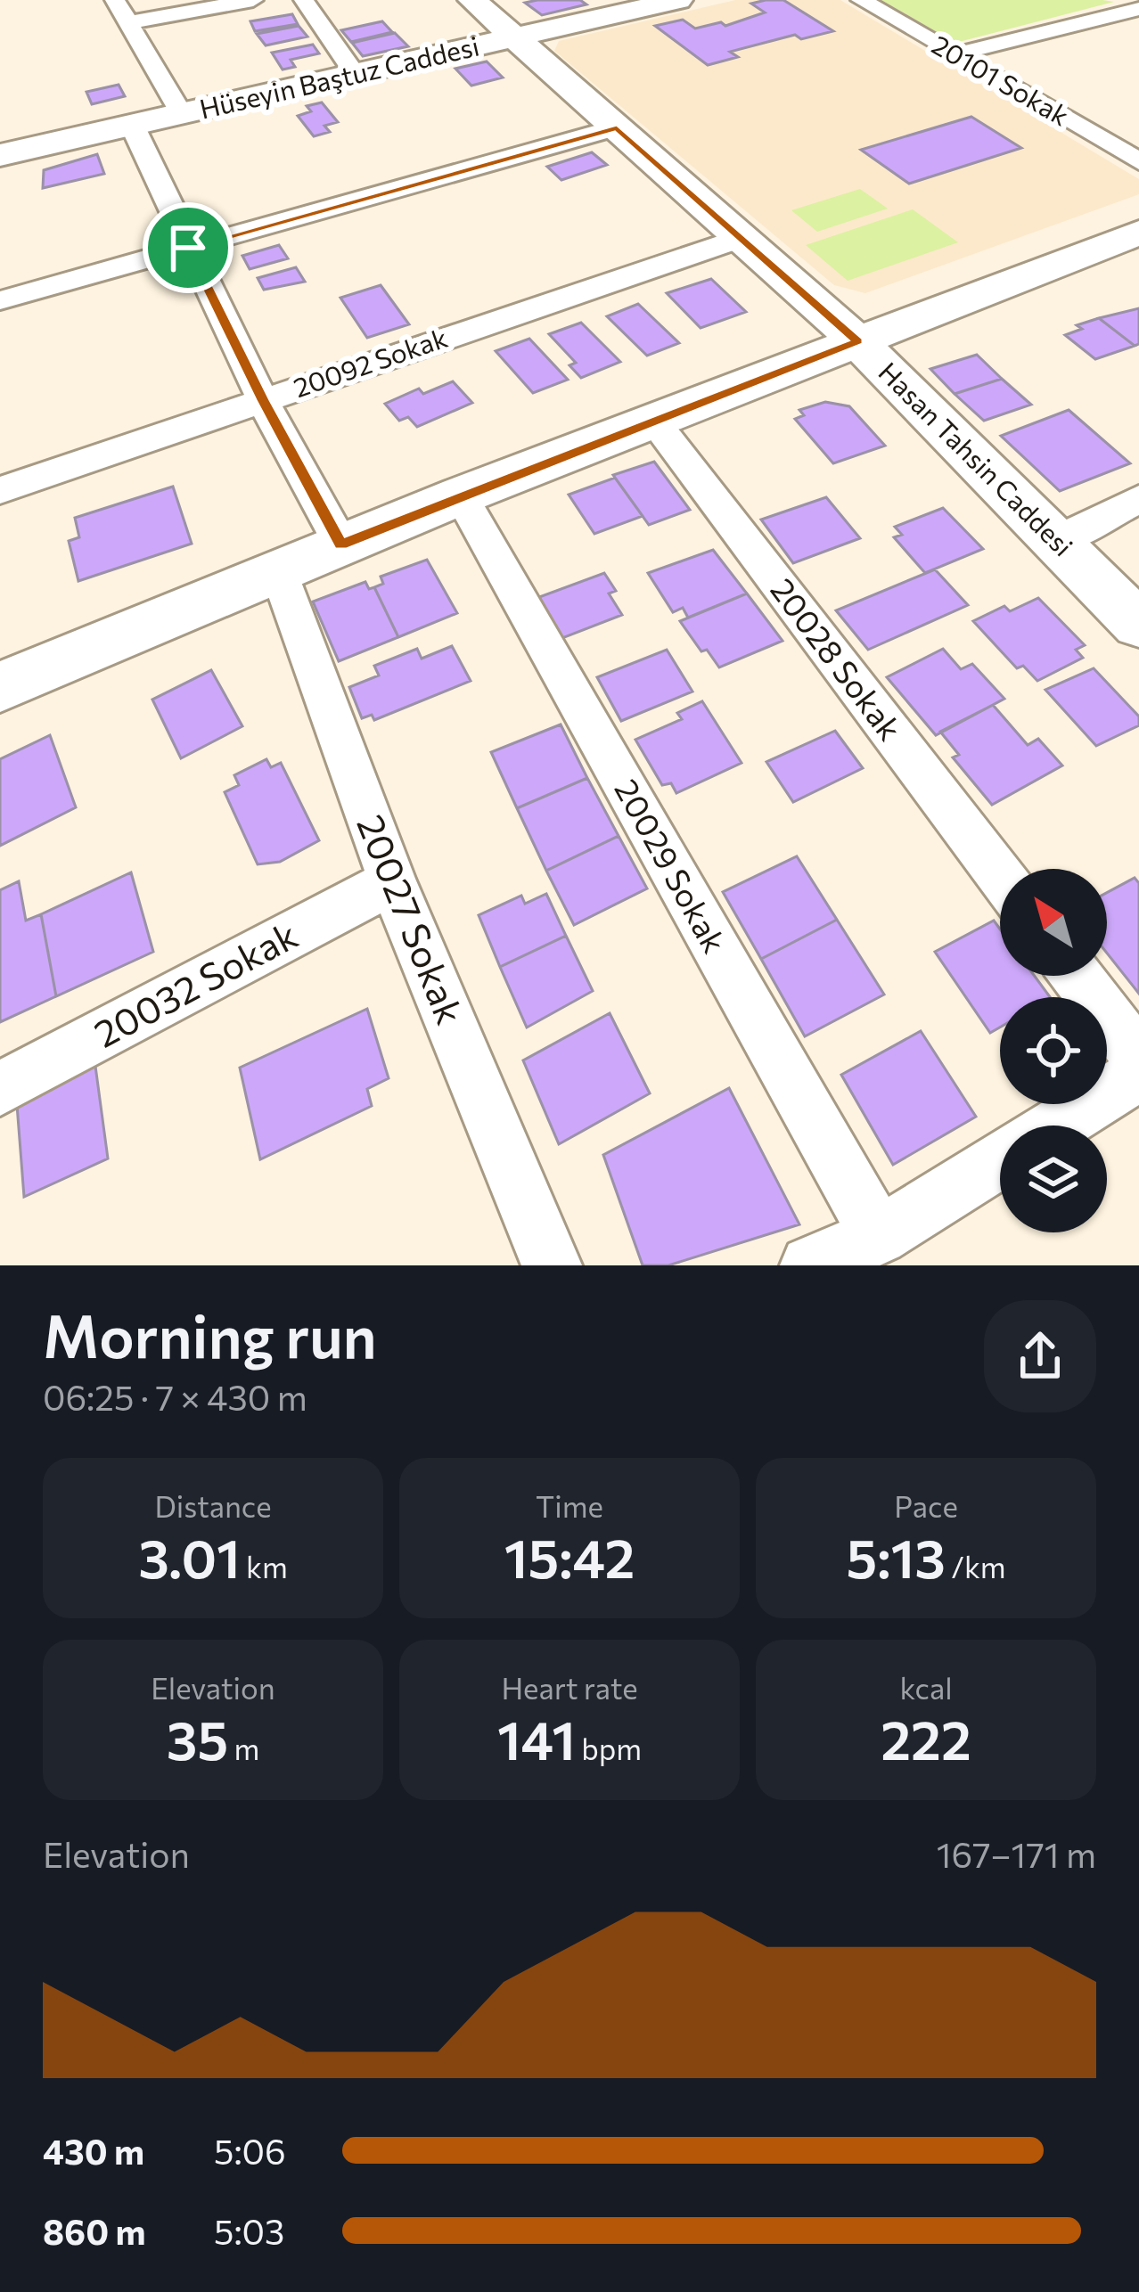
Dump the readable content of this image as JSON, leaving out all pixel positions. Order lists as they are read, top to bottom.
{
  "streets": {
    "main road": ["Hüseyin Baştuz Caddesi", "Hasan Tahsin Caddesi"],
    "street": [
      "20101 Sokak",
      "20092 Sokak",
      "20028 Sokak",
      "20029 Sokak",
      "20027 Sokak",
      "20032 Sokak"
    ]
  },
  "crossings": [
    ["Hüseyin Baştuz Caddesi", "Hasan Tahsin Caddesi"],
    ["20092 Sokak", "Hasan Tahsin Caddesi"],
    ["20027 Sokak", "20032 Sokak"]
  ],
  "north": "top left",
  "page": {
    "heading": ["Morning run", "06:25 · 7 × 430 m"],
    "stats": [
      ["Distance", "3.01 km"],
      ["Time", "15:42"],
      ["Pace", "5:13 /km"],
      ["Elevation", "35 m"],
      ["Heart rate", "141 bpm"],
      ["kcal", "222"]
    ],
    "chart": ["Elevation", "167–171 m"],
    "list": [
      {
        "name": "430 m",
        "note": "5:06"
      },
      {
        "name": "860 m",
        "note": "5:03"
      }
    ]
  }
}
